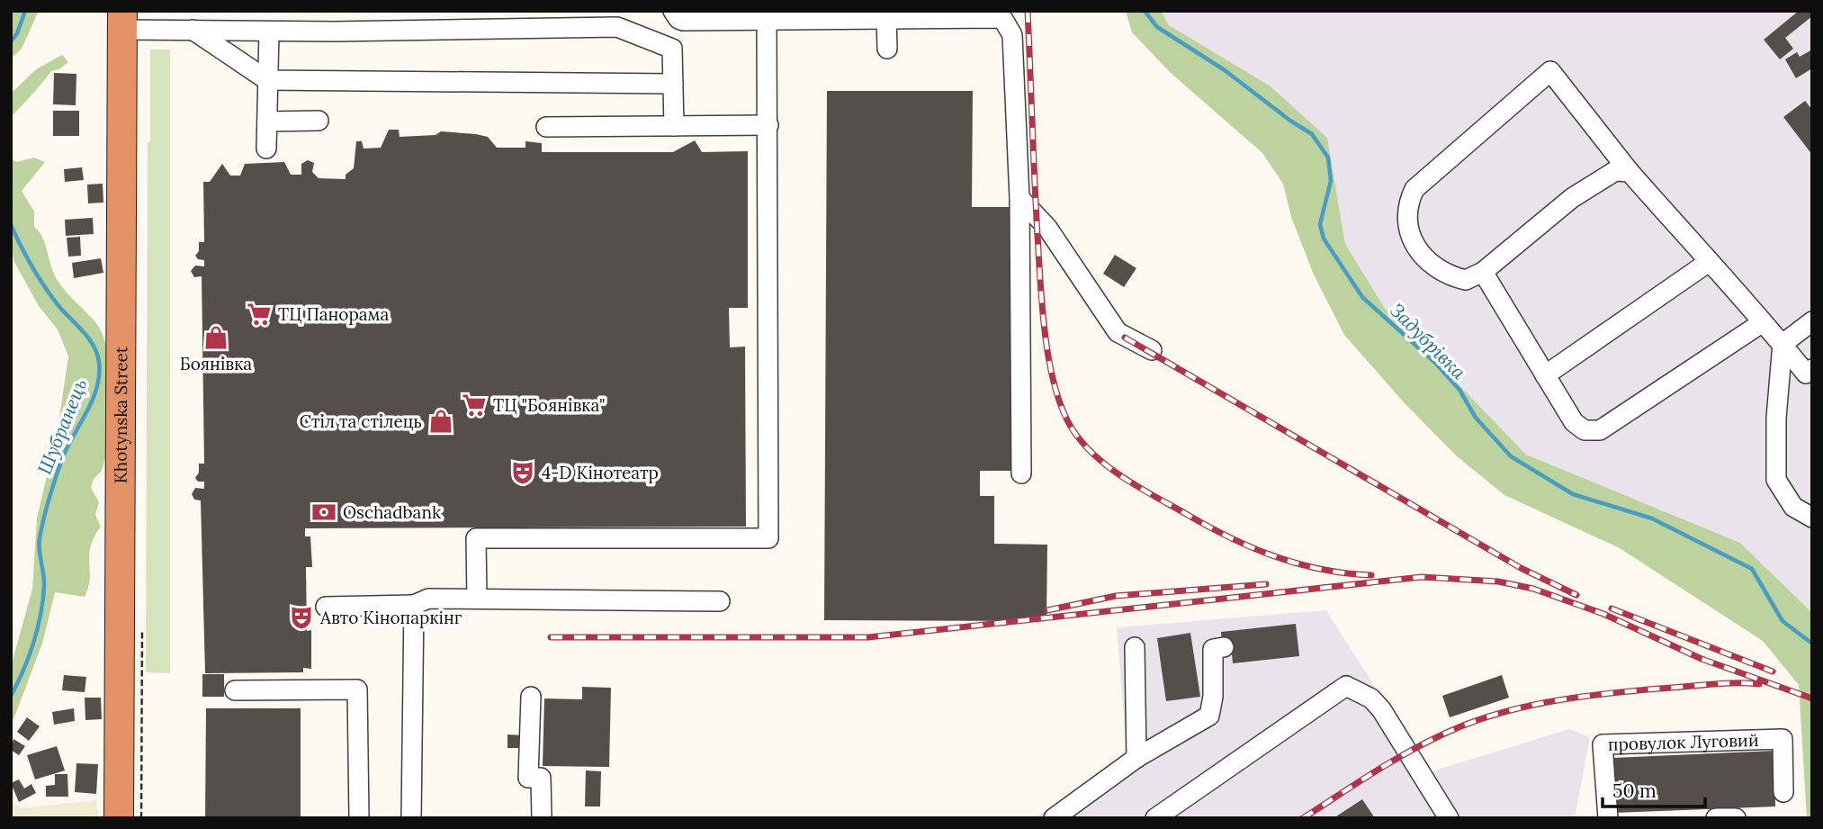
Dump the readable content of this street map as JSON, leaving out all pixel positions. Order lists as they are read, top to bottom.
{
  "streets": {
    "highway": ["Khotynska Street"],
    "street": ["провулок Луговий"]
  },
  "water": ["Задубрівка", "Шубранець"],
  "places": {
    "supermarket": ["ТЦ Панорама", "ТЦ \"Боянівка\""],
    "shop": ["Боянівка", "Стіл та стілець"],
    "theatre": ["4-D Кінотеатр", "Авто Кінопаркінг"],
    "bank": ["Oschadbank"]
  },
  "scale_bar": "50 m"
}
